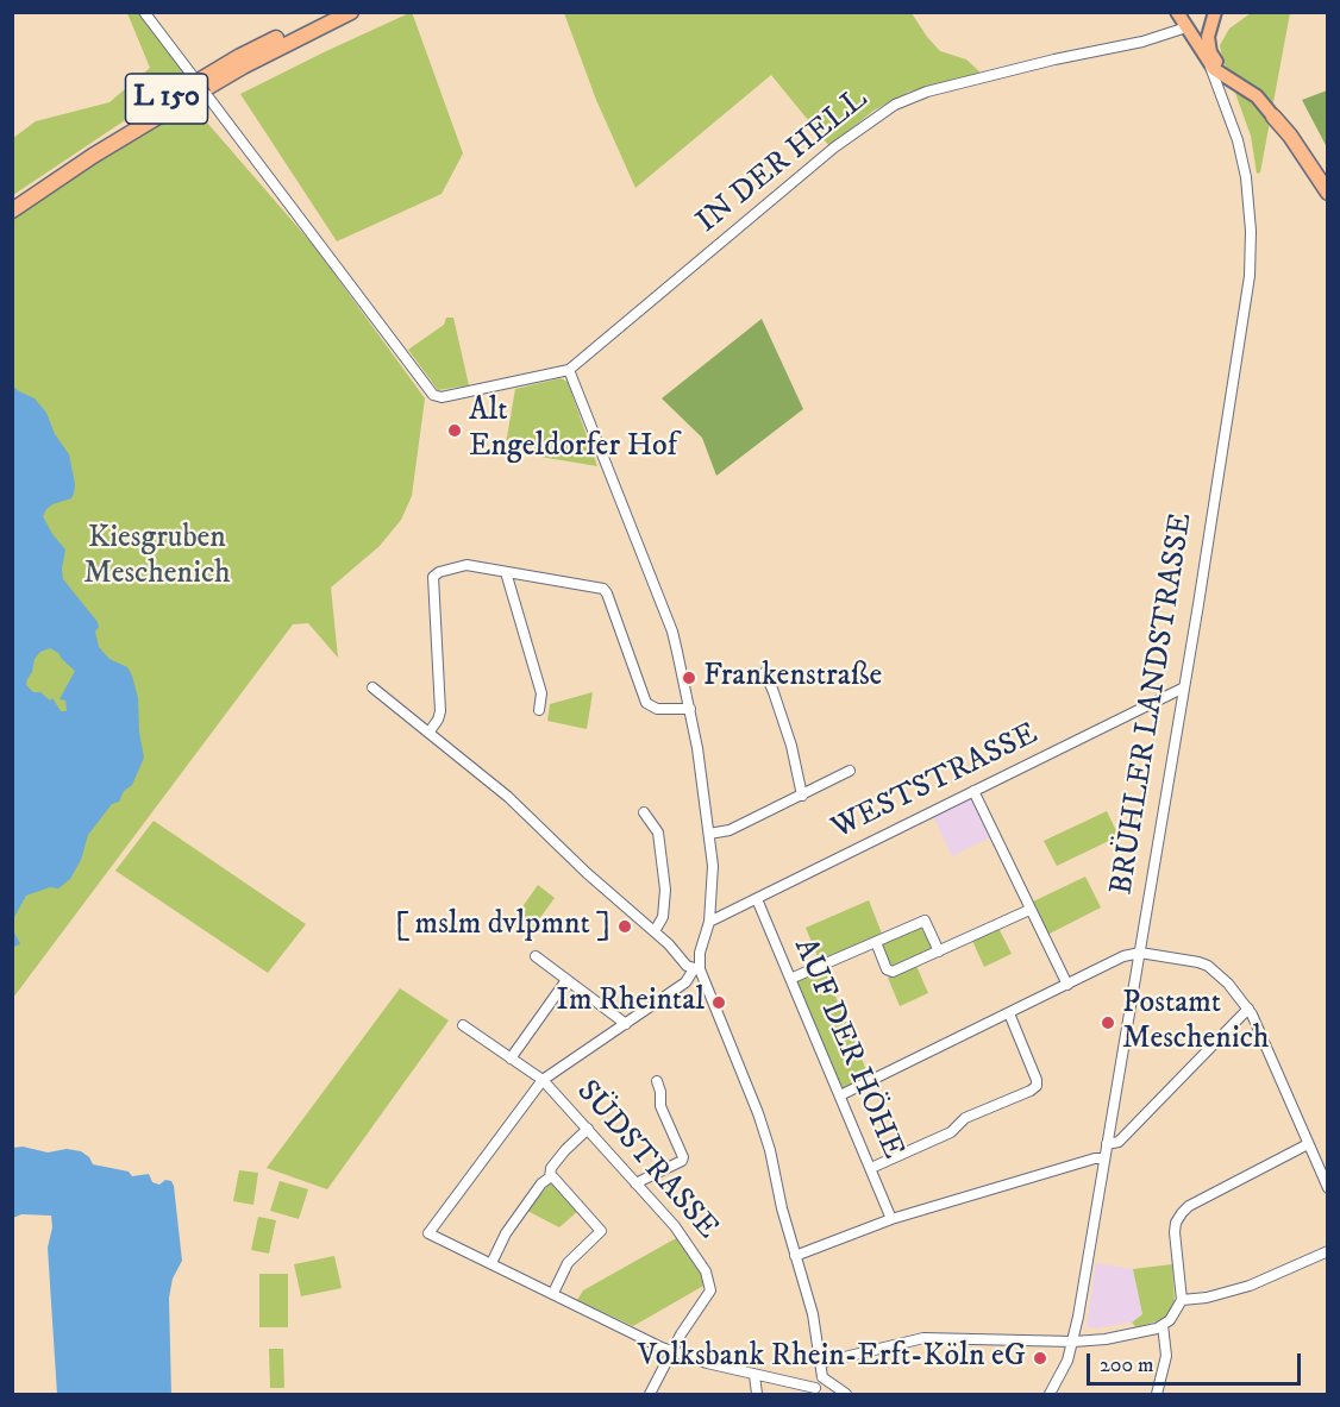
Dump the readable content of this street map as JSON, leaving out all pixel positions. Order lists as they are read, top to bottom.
{
  "streets": {
    "highway": ["L 150"],
    "main road": ["BRÜHLER LANDSTRASSE"],
    "street": [
      "IN DER HELL",
      "WESTSTRASSE",
      "AUF DER HÖHE",
      "SÜDSTRASSE"
    ]
  },
  "crossings": [
    ["IN DER HELL", "BRÜHLER LANDSTRASSE"],
    ["BRÜHLER LANDSTRASSE", "WESTSTRASSE"],
    ["WESTSTRASSE", "AUF DER HÖHE"]
  ],
  "parks": ["Kiesgruben Meschenich"],
  "places": [
    "Alt Engeldorfer Hof",
    "Frankenstraße",
    "[ mslm dvlpmnt ]",
    "Im Rheintal",
    "Postamt Meschenich",
    "Volksbank Rhein-Erft-Köln eG"
  ],
  "scale_bar": "200 m"
}
